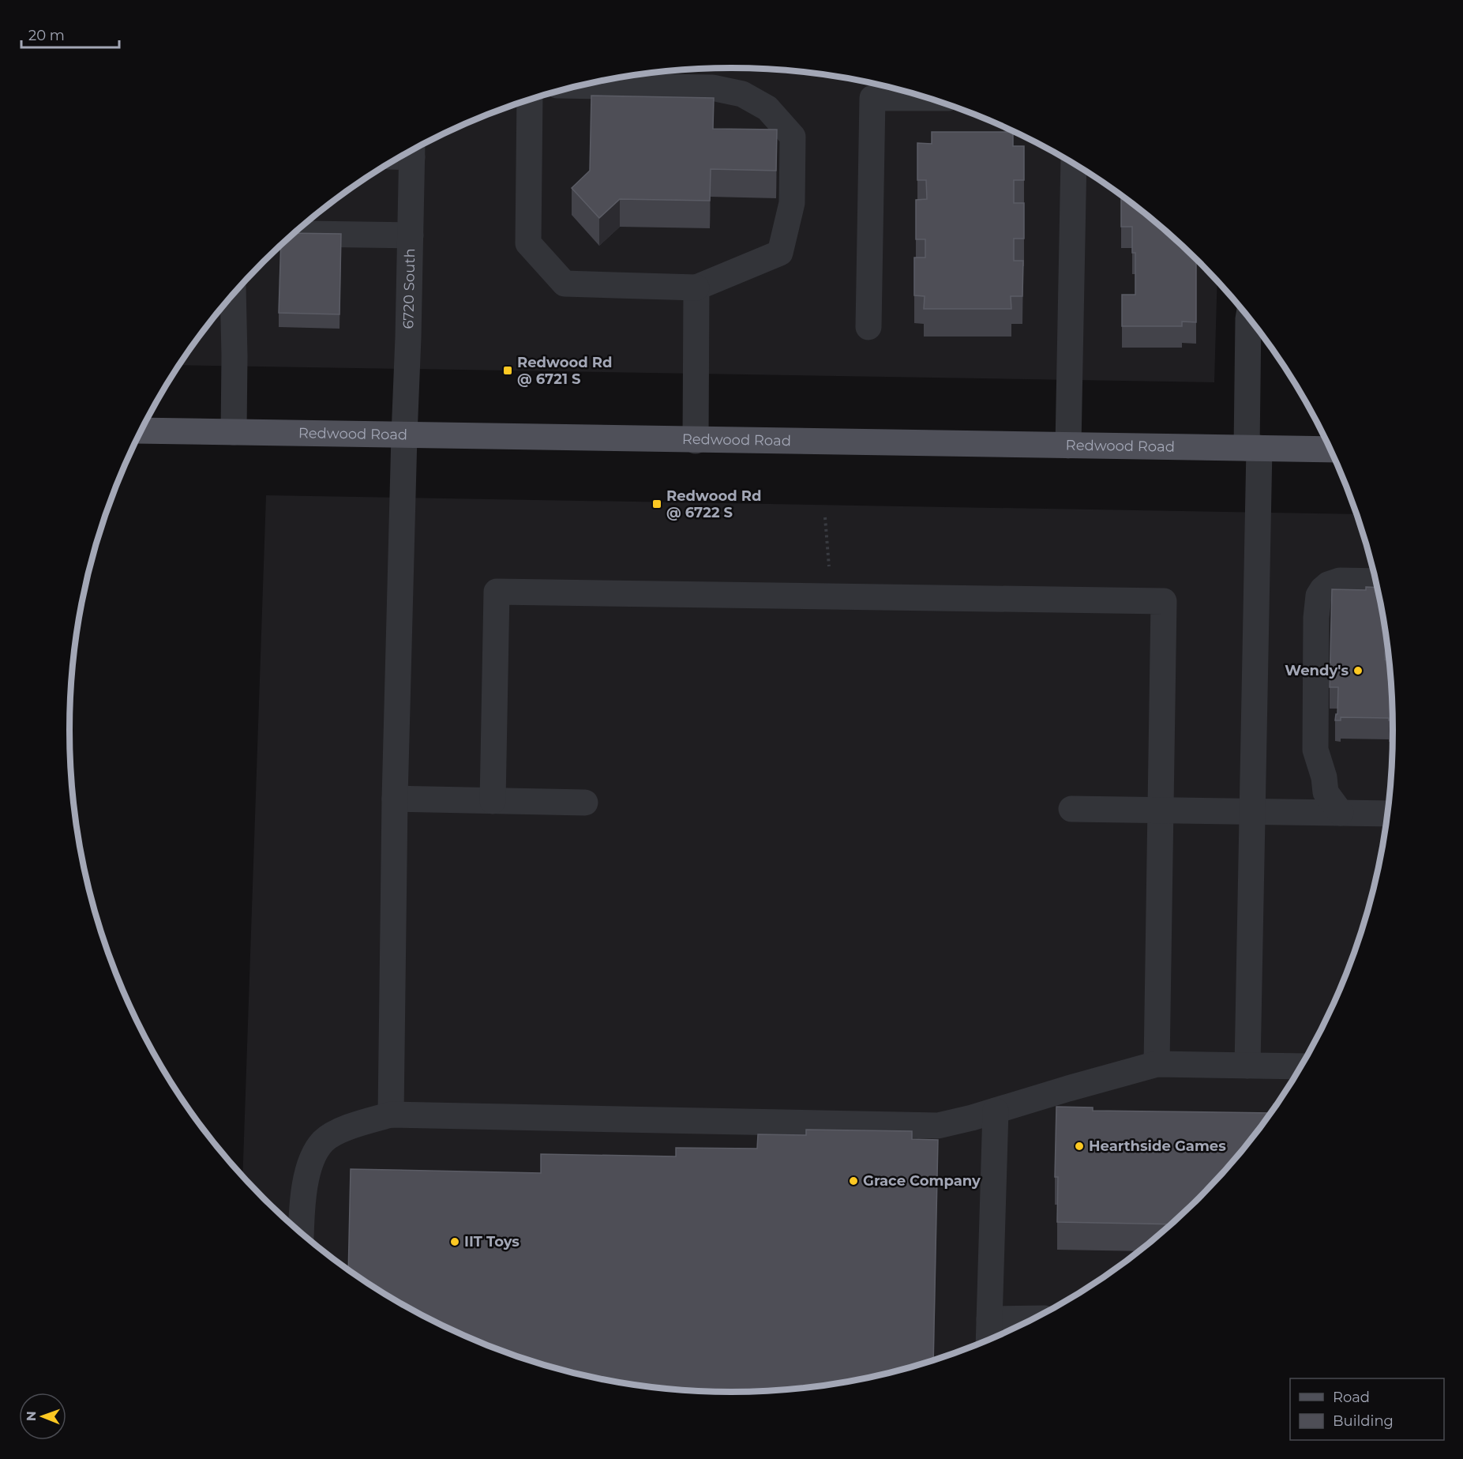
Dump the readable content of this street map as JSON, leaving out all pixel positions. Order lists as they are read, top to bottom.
{
  "streets": {
    "main road": ["Redwood Road"],
    "street": ["6720 South"]
  },
  "crossings": [
    ["6720 South", "Redwood Road"]
  ],
  "places": {
    "transit": ["Redwood Rd @ 6721 S", "Redwood Rd @ 6722 S"],
    "other": [
      "Wendy's",
      "Hearthside Games",
      "Grace Company",
      "IIT Toys"
    ]
  },
  "legend": ["Road", "Building"],
  "scale_bar": "20 m",
  "north": "left"
}
